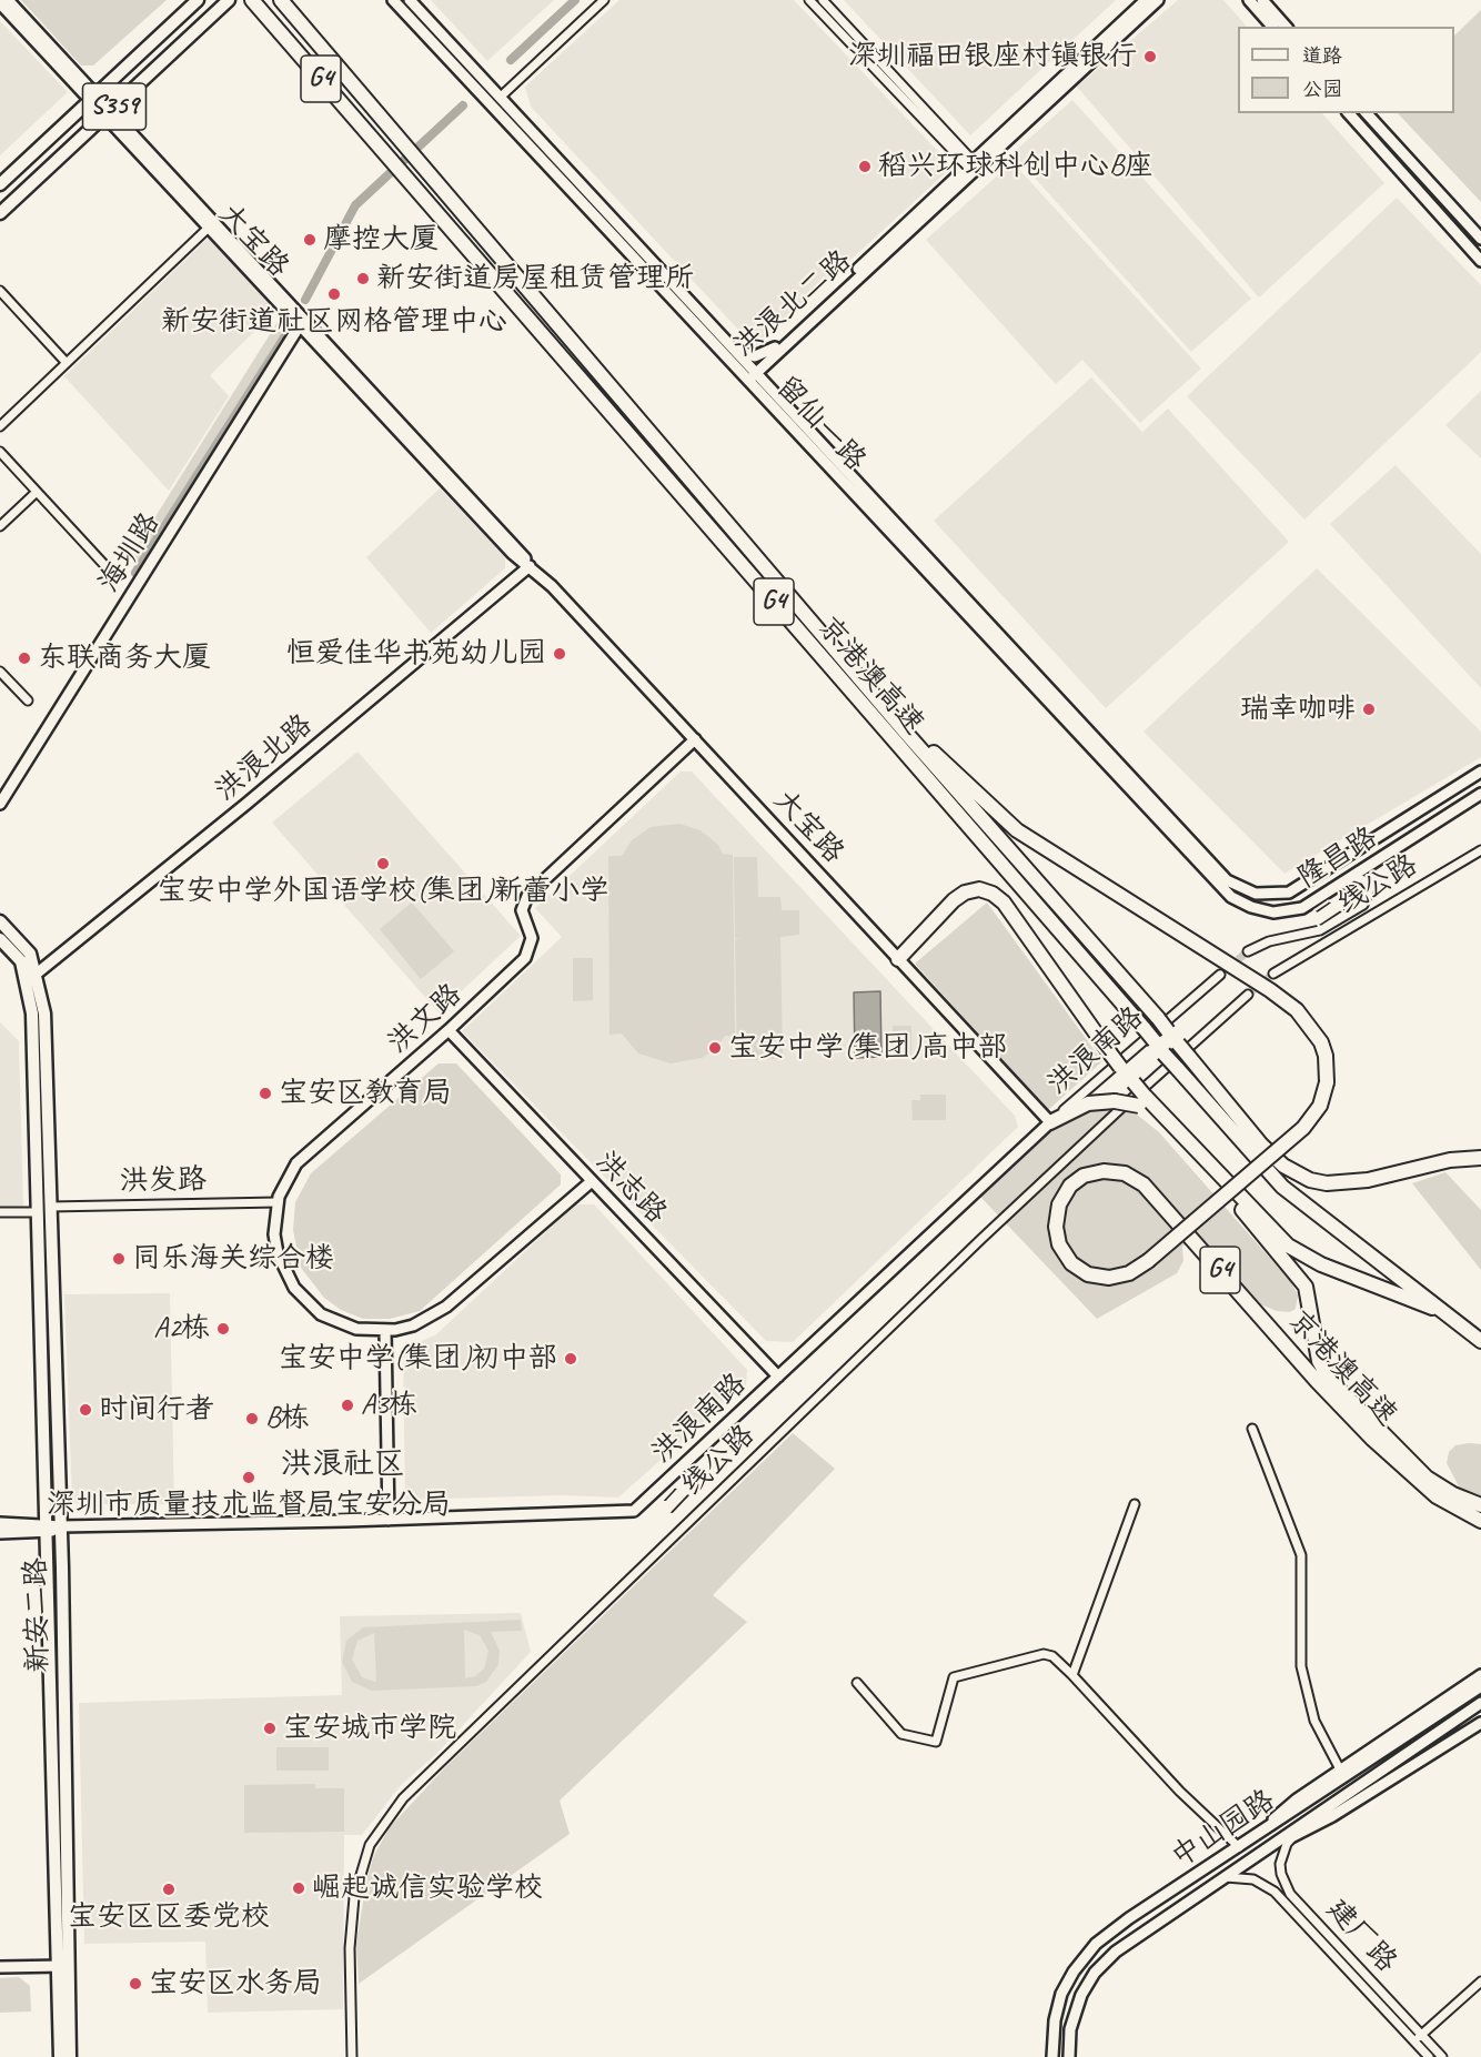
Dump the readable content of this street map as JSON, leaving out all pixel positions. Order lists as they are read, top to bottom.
{
  "streets": {
    "highway": ["G4", "京港澳高速"],
    "main road": [
      "S359",
      "大宝路",
      "洪浪北二路",
      "留仙一路",
      "海圳路",
      "洪浪北路",
      "隆昌路",
      "洪文路",
      "洪浪南路",
      "洪志路",
      "新安二路",
      "中山园路"
    ],
    "street": ["二线公路", "洪发路", "建厂路"]
  },
  "crossings": [
    ["G4", "京港澳高速"],
    ["S359", "大宝路"],
    ["大宝路", "海圳路"],
    ["大宝路", "洪浪北路"],
    ["大宝路", "洪文路"],
    ["大宝路", "洪浪南路"],
    ["洪浪北二路", "留仙一路"],
    ["留仙一路", "隆昌路"],
    ["洪浪北路", "新安二路"],
    ["洪文路", "洪发路"],
    ["洪文路", "洪志路"],
    ["洪浪南路", "洪志路"],
    ["洪浪南路", "新安二路"],
    ["洪发路", "新安二路"],
    ["中山园路", "建厂路"]
  ],
  "districts": ["洪浪社区"],
  "places": [
    "深圳福田银座村镇银行",
    "稻兴环球科创中心B座",
    "摩控大厦",
    "新安街道房屋租赁管理所",
    "新安街道社区网格管理中心",
    "恒爱佳华书苑幼儿园",
    "东联商务大厦",
    "瑞幸咖啡",
    "宝安中学外国语学校(集团)新蕾小学",
    "宝安中学(集团)高中部",
    "宝安区教育局",
    "同乐海关综合楼",
    "A2栋",
    "宝安中学(集团)初中部",
    "A3栋",
    "时间行者",
    "B栋",
    "深圳市质量技术监督局宝安分局",
    "宝安城市学院",
    "崛起诚信实验学校",
    "宝安区区委党校",
    "宝安区水务局"
  ],
  "legend": ["道路", "公园"]
}
